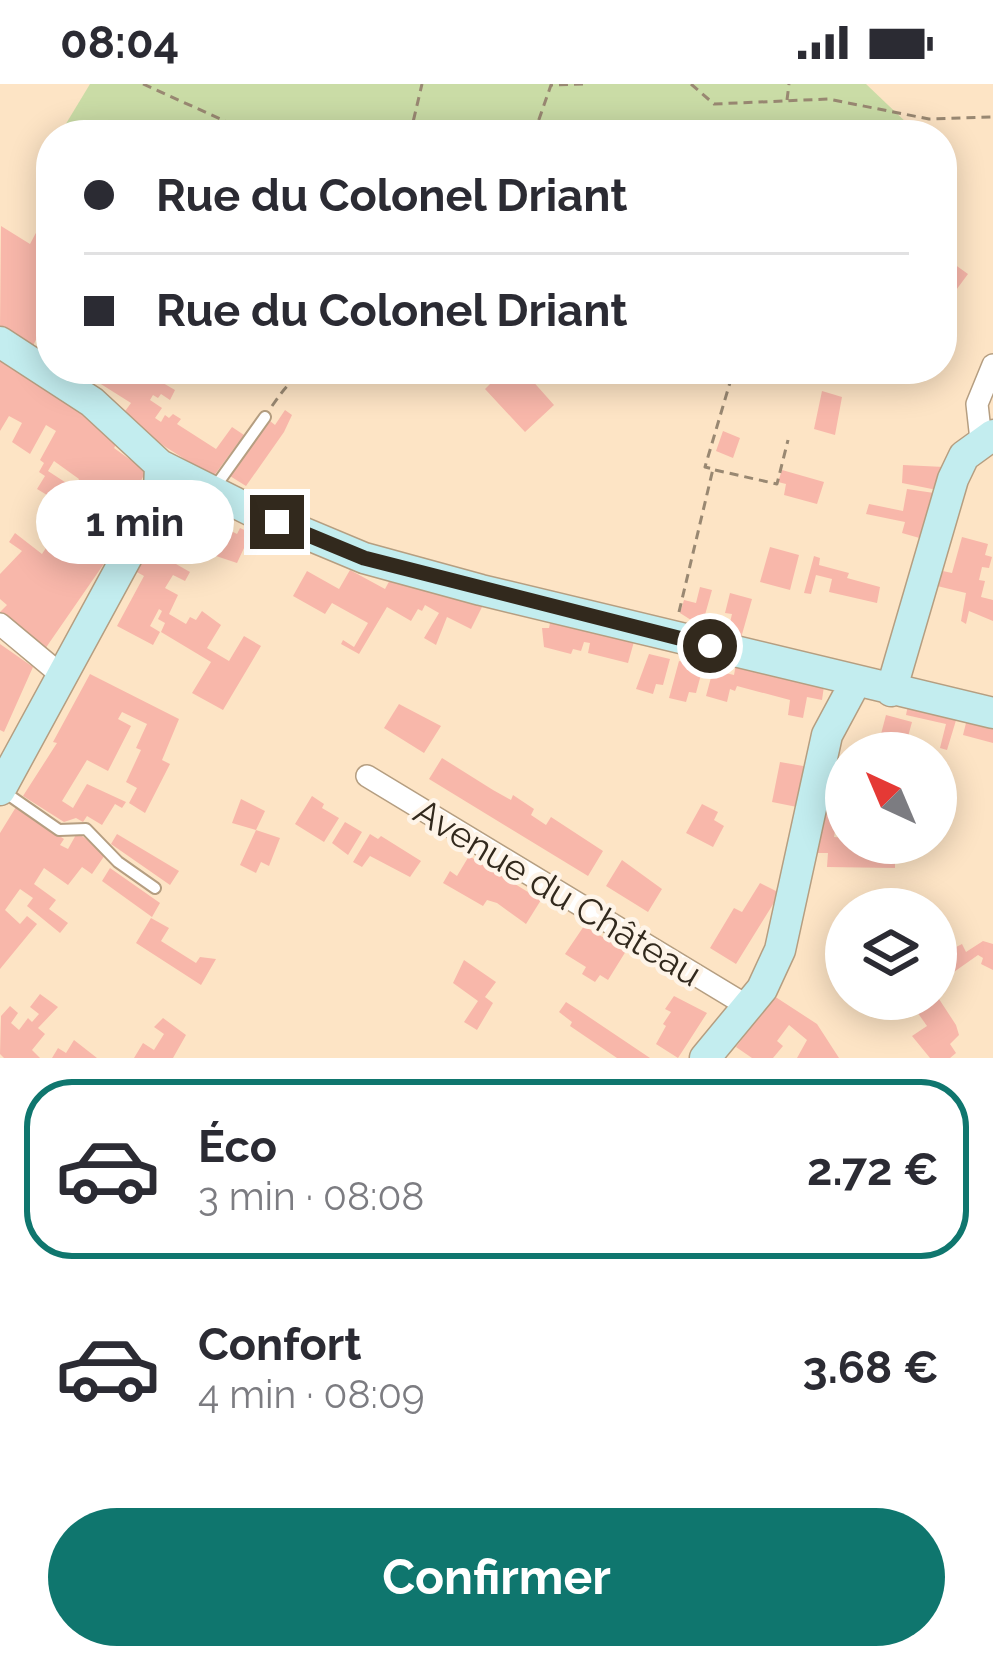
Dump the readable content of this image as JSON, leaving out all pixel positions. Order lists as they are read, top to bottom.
{
  "streets": {
    "street": ["Avenue du Château"]
  },
  "north": "top left",
  "page": {
    "status": "08:04",
    "banner": ["Rue du Colonel Driant", "Rue du Colonel Driant"],
    "bubble": "1 min",
    "list": [
      {
        "name": "Éco",
        "note": "3 min · 08:08",
        "value": "2.72 €"
      },
      {
        "name": "Confort",
        "note": "4 min · 08:09",
        "value": "3.68 €"
      }
    ],
    "buttons": "Confirmer"
  }
}
